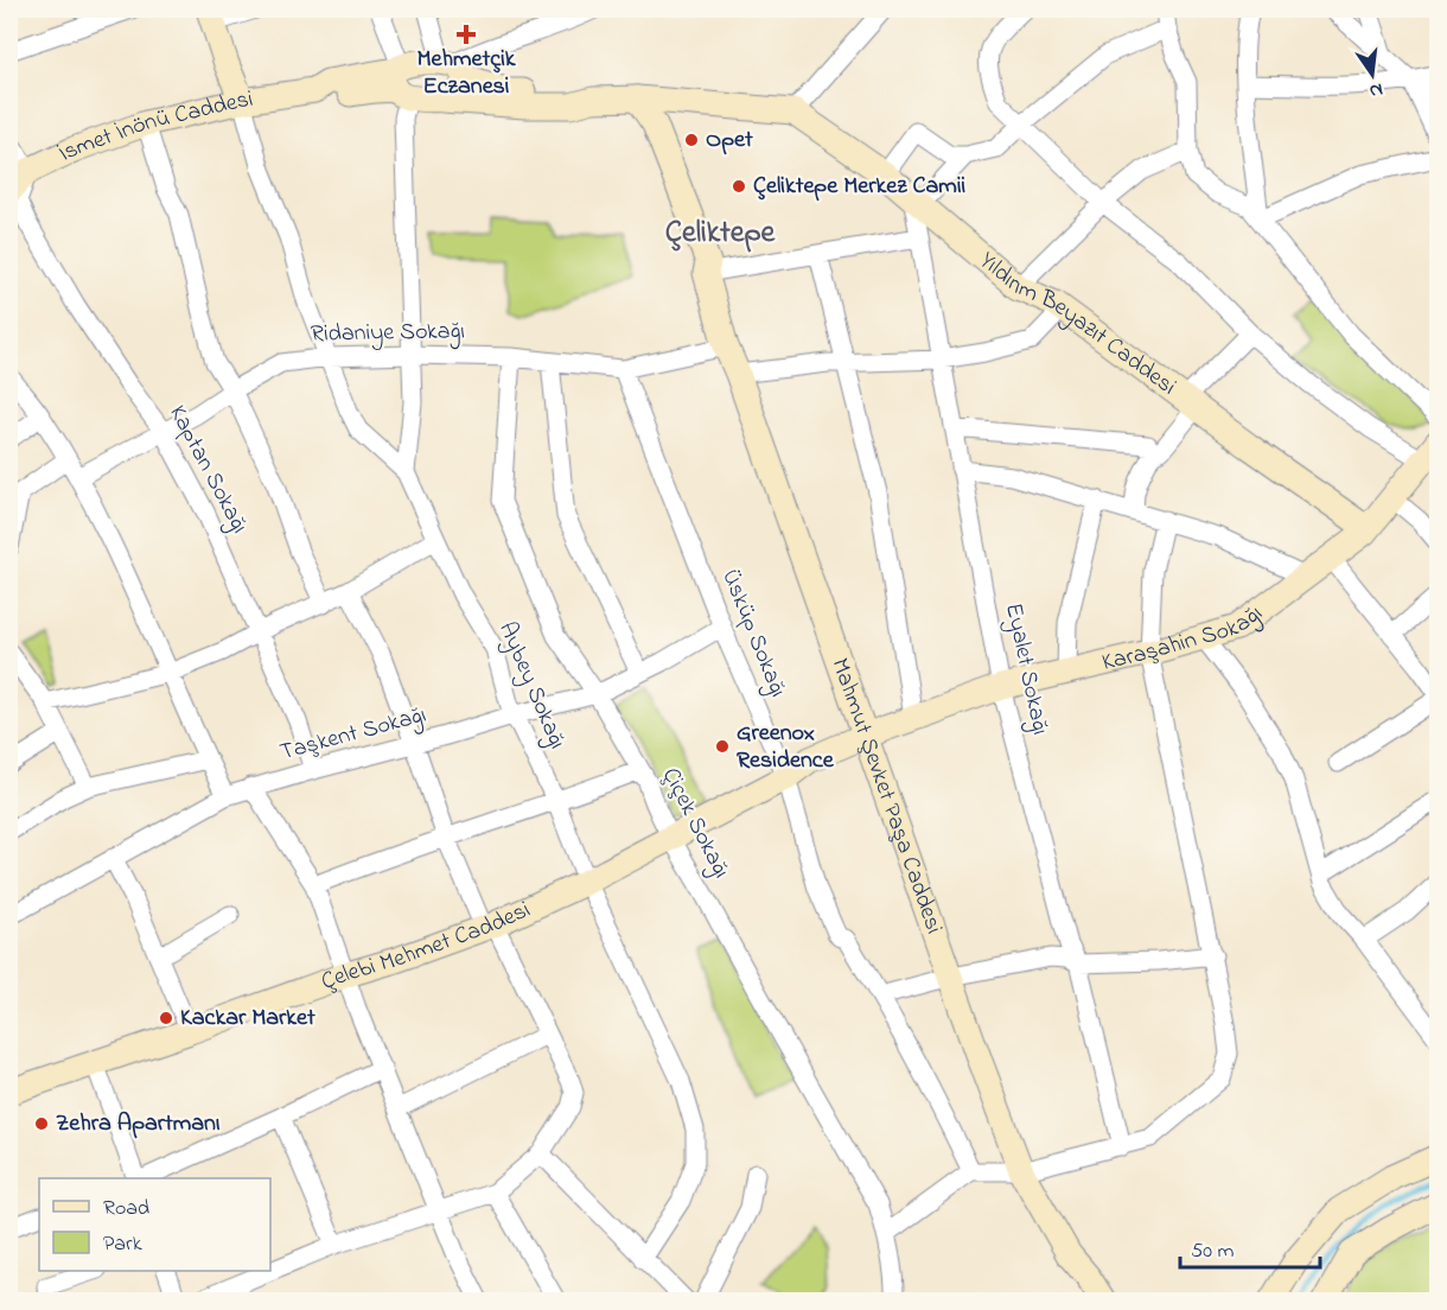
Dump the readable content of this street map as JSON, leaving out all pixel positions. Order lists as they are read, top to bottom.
{
  "streets": {
    "street": [
      "İsmet İnönü Caddesi",
      "Yıldırım Beyazıt Caddesi",
      "Ridaniye Sokağı",
      "Kaptan Sokağı",
      "Üsküp Sokağı",
      "Karaşahin Sokağı",
      "Eyalet Sokağı",
      "Aybey Sokağı",
      "Taşkent Sokağı",
      "Mahmut Şevket Paşa Caddesi",
      "Çiçek Sokağı",
      "Çelebi Mehmet Caddesi"
    ]
  },
  "crossings": [
    ["İsmet İnönü Caddesi", "Yıldırım Beyazıt Caddesi"],
    ["İsmet İnönü Caddesi", "Kaptan Sokağı"],
    ["İsmet İnönü Caddesi", "Aybey Sokağı"],
    ["İsmet İnönü Caddesi", "Mahmut Şevket Paşa Caddesi"],
    ["Yıldırım Beyazıt Caddesi", "Karaşahin Sokağı"],
    ["Yıldırım Beyazıt Caddesi", "Eyalet Sokağı"],
    ["Ridaniye Sokağı", "Kaptan Sokağı"],
    ["Ridaniye Sokağı", "Üsküp Sokağı"],
    ["Ridaniye Sokağı", "Aybey Sokağı"],
    ["Ridaniye Sokağı", "Mahmut Şevket Paşa Caddesi"],
    ["Ridaniye Sokağı", "Çiçek Sokağı"],
    ["Kaptan Sokağı", "Taşkent Sokağı"],
    ["Üsküp Sokağı", "Karaşahin Sokağı"],
    ["Üsküp Sokağı", "Taşkent Sokağı"],
    ["Üsküp Sokağı", "Çelebi Mehmet Caddesi"],
    ["Karaşahin Sokağı", "Eyalet Sokağı"],
    ["Karaşahin Sokağı", "Mahmut Şevket Paşa Caddesi"],
    ["Karaşahin Sokağı", "Çelebi Mehmet Caddesi"],
    ["Aybey Sokağı", "Taşkent Sokağı"],
    ["Aybey Sokağı", "Çelebi Mehmet Caddesi"],
    ["Taşkent Sokağı", "Çiçek Sokağı"],
    ["Çiçek Sokağı", "Çelebi Mehmet Caddesi"]
  ],
  "districts": ["Çeliktepe"],
  "places": {
    "health": ["Mehmetçik Eczanesi"],
    "other": [
      "Opet",
      "Çeliktepe Merkez Camii",
      "Greenox Residence",
      "Kackar Market",
      "Zehra Apartmanı"
    ]
  },
  "legend": ["Road", "Park"],
  "scale_bar": "50 m",
  "north": "bottom"
}
